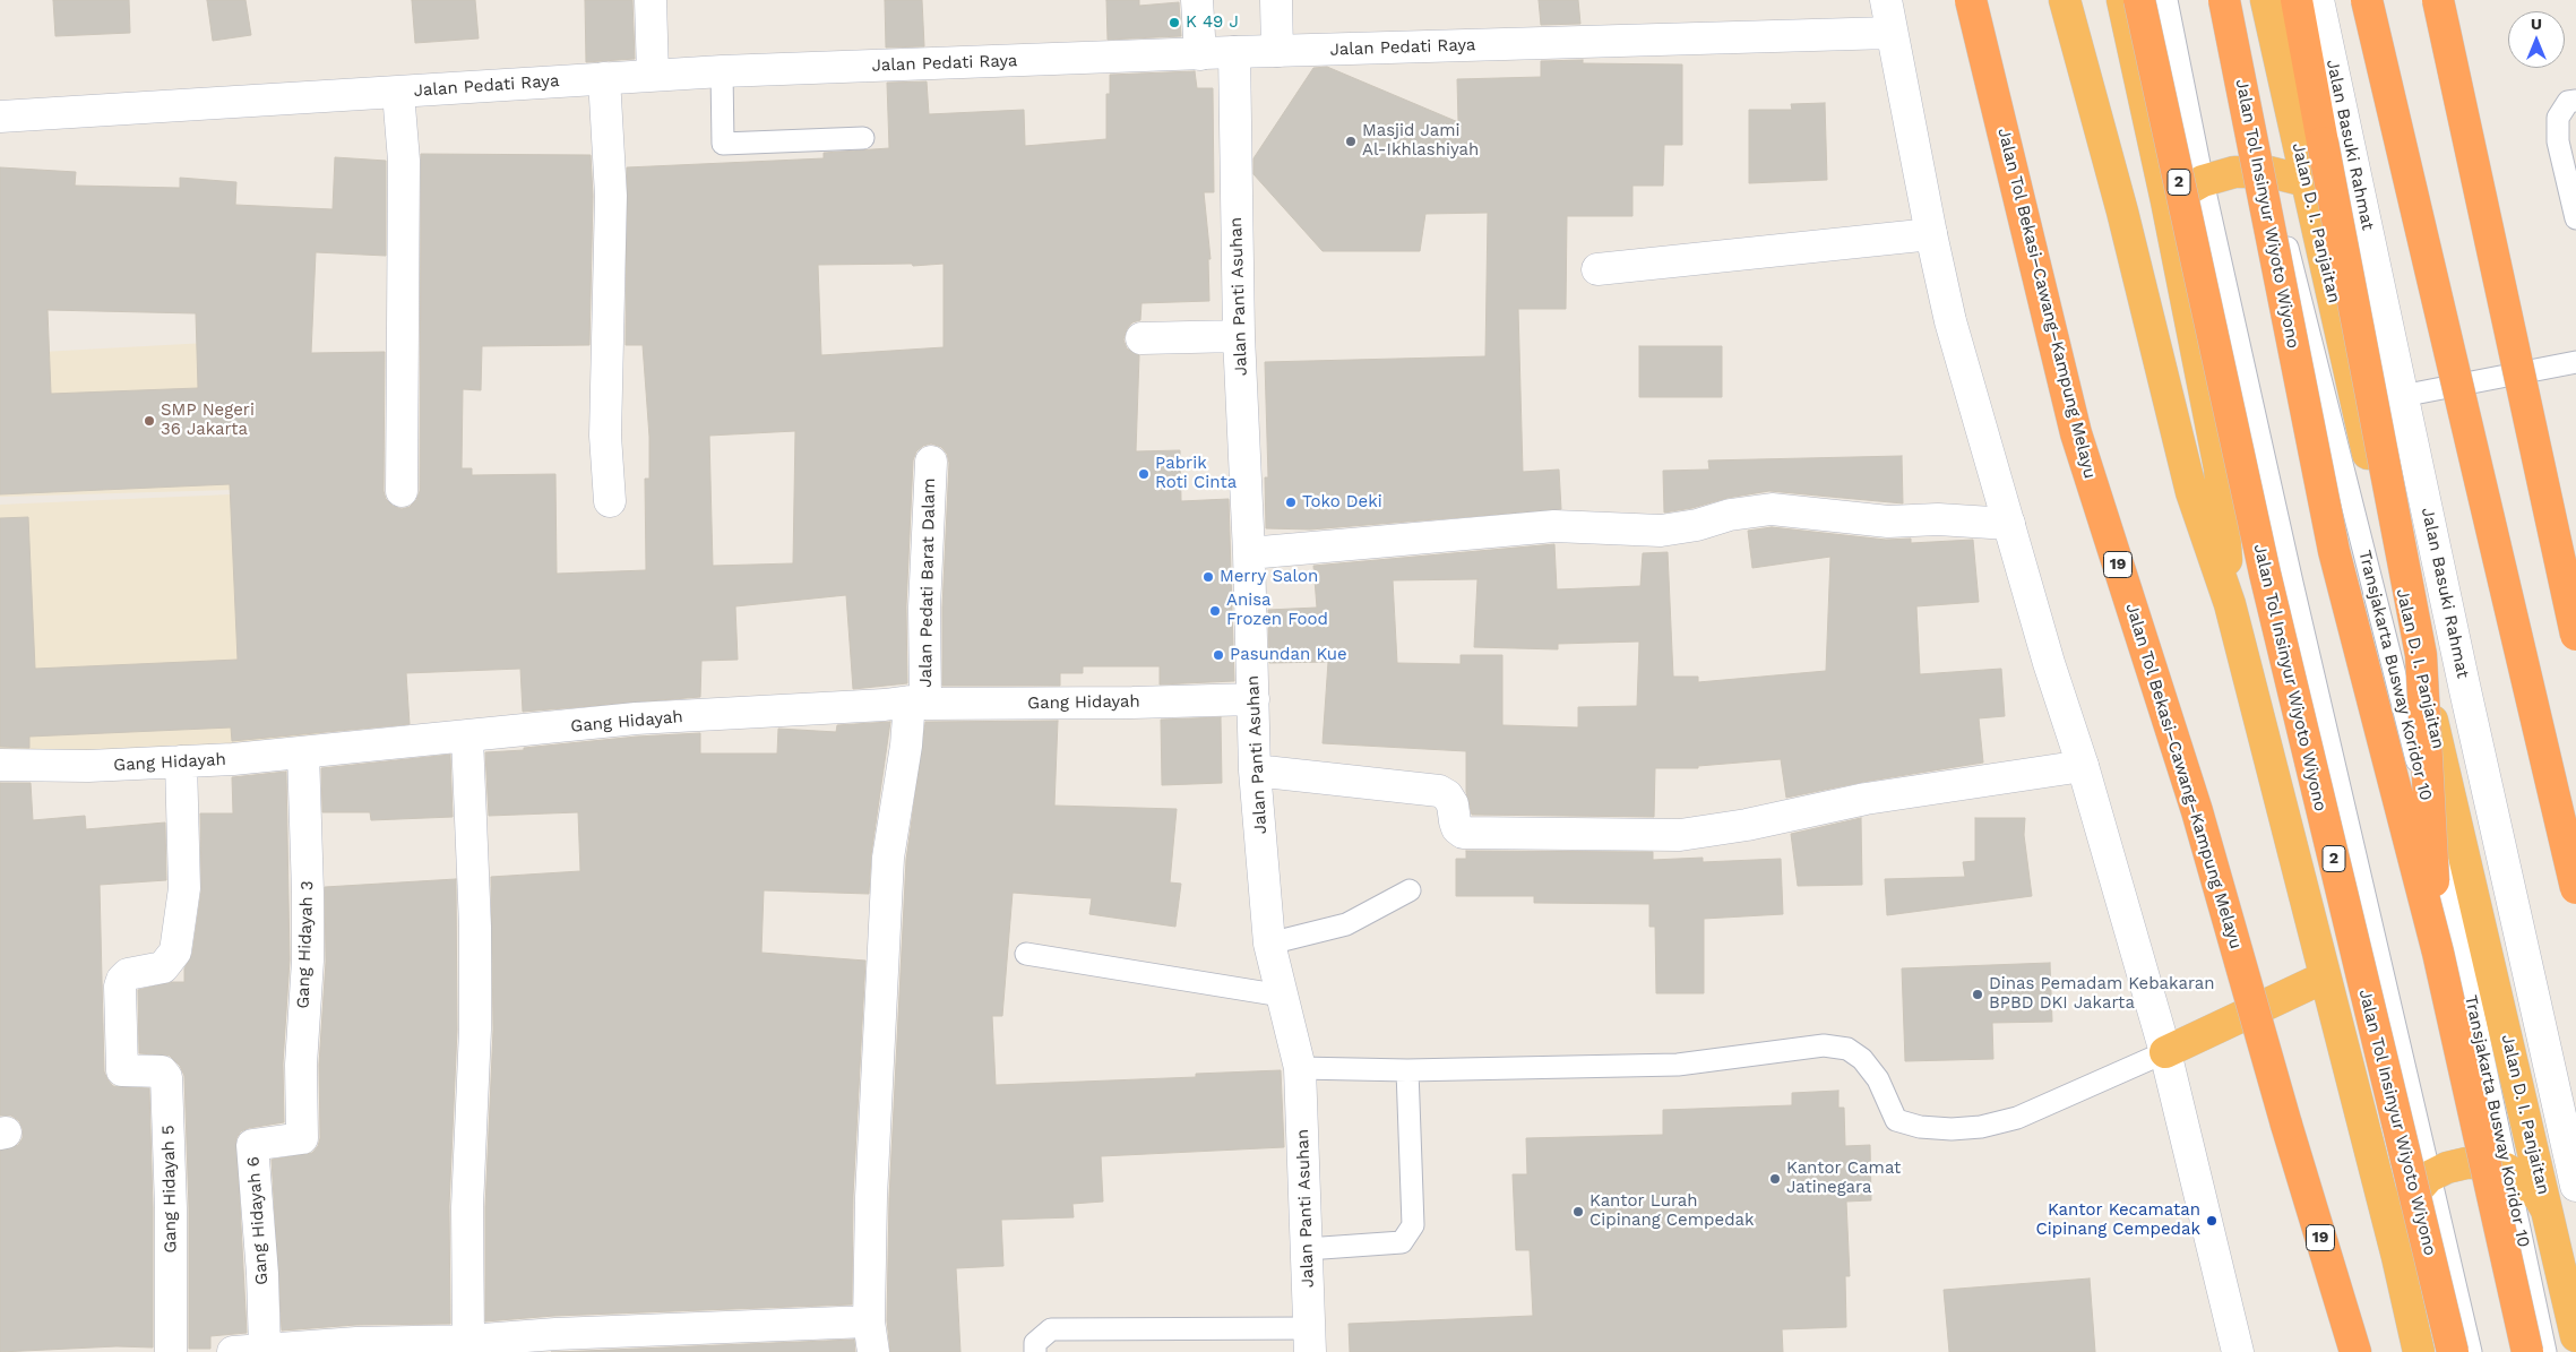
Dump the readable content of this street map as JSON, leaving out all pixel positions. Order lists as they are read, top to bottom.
{
  "streets": {
    "highway": [
      "2",
      "Jalan Tol Insinyur Wiyoto Wiyono",
      "Jalan D. I. Panjaitan",
      "Jalan Tol Bekasi–Cawang–Kampung Melayu",
      "19"
    ],
    "street": [
      "Jalan Pedati Raya",
      "Jalan Basuki Rahmat",
      "Jalan Panti Asuhan",
      "Jalan Pedati Barat Dalam",
      "Gang Hidayah",
      "Gang Hidayah 3",
      "Gang Hidayah 5",
      "Gang Hidayah 6"
    ],
    "lane": ["Transjakarta Busway Koridor 10"]
  },
  "crossings": [
    ["Jalan Pedati Raya", "Jalan Panti Asuhan"],
    ["Jalan Panti Asuhan", "Gang Hidayah"],
    ["Jalan Pedati Barat Dalam", "Gang Hidayah"],
    ["Gang Hidayah", "Gang Hidayah 3"],
    ["Gang Hidayah", "Gang Hidayah 5"],
    ["Gang Hidayah 3", "Gang Hidayah 6"]
  ],
  "places": [
    "K 49 J",
    "Masjid Jami Al-Ikhlashiyah",
    "SMP Negeri 36 Jakarta",
    "Pabrik Roti Cinta",
    "Toko Deki",
    "Merry Salon",
    "Anisa Frozen Food",
    "Pasundan Kue",
    "Dinas Pemadam Kebakaran BPBD DKI Jakarta",
    "Kantor Camat Jatinegara",
    "Kantor Lurah Cipinang Cempedak",
    "Kantor Kecamatan Cipinang Cempedak"
  ],
  "north": "top"
}
